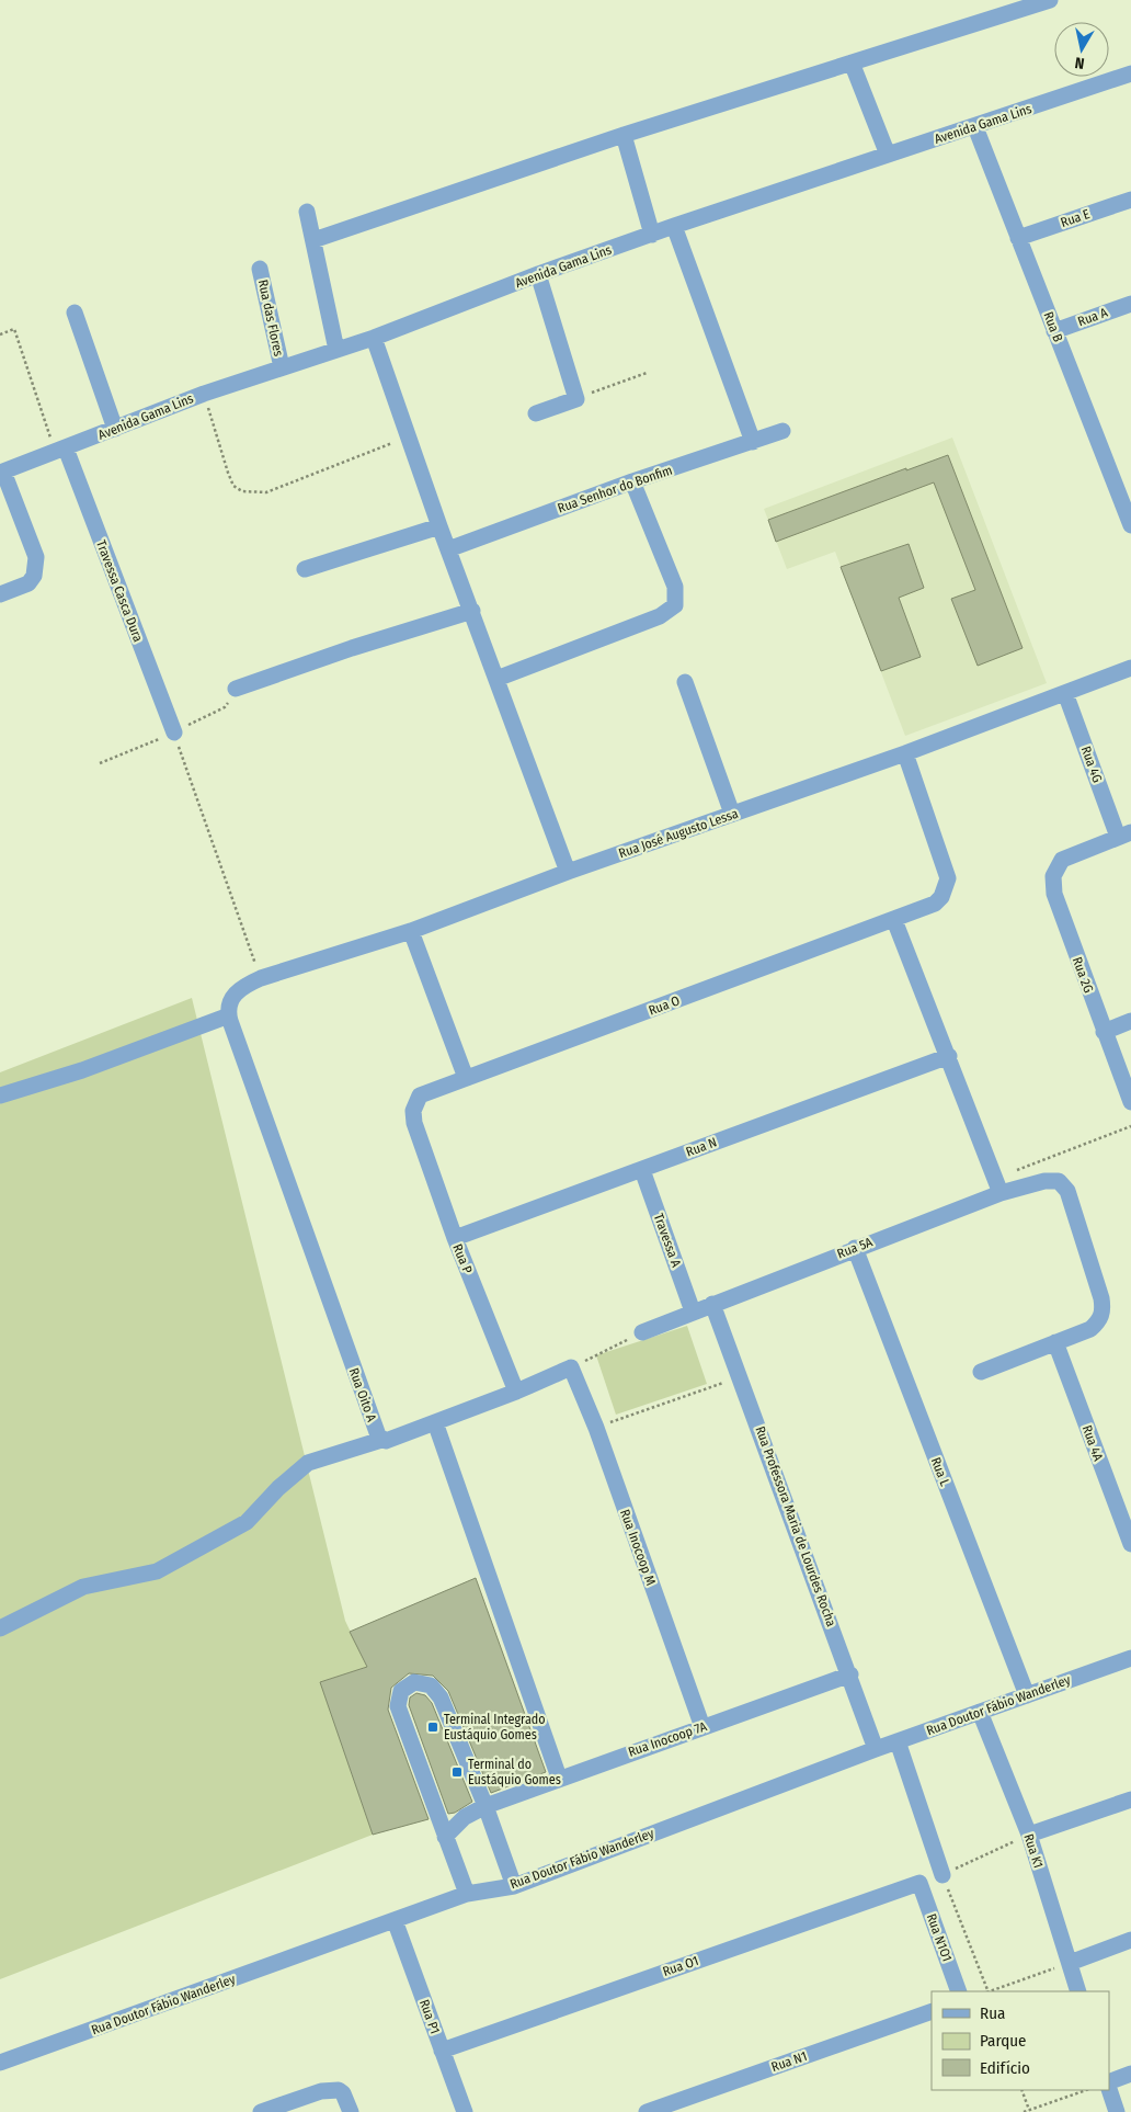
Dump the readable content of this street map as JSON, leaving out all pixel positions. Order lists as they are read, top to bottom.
{
  "streets": {
    "street": [
      "Avenida Gama Lins",
      "Rua E",
      "Rua A",
      "Rua das Flores",
      "Rua B",
      "Rua Senhor do Bonfim",
      "Travessa Casca Dura",
      "Rua 4G",
      "Rua José Augusto Lessa",
      "Rua 2G",
      "Rua O",
      "Rua N",
      "Travessa A",
      "Rua 5A",
      "Rua P",
      "Rua Oito A",
      "Rua 4A",
      "Rua L",
      "Rua Professora Maria de Lourdes Rocha",
      "Rua Inocoop M",
      "Rua Doutor Fábio Wanderley",
      "Rua Inocoop 7A",
      "Rua K1",
      "Rua N1O1",
      "Rua O1",
      "Rua P1",
      "Rua N1"
    ]
  },
  "crossings": [
    ["Avenida Gama Lins", "Rua das Flores"],
    ["Avenida Gama Lins", "Rua B"],
    ["Avenida Gama Lins", "Travessa Casca Dura"],
    ["Rua E", "Rua B"],
    ["Rua A", "Rua B"],
    ["Rua 4G", "Rua José Augusto Lessa"],
    ["Rua 4G", "Rua 2G"],
    ["Rua José Augusto Lessa", "Rua O"],
    ["Rua José Augusto Lessa", "Rua Oito A"],
    ["Rua O", "Rua P"],
    ["Rua N", "Travessa A"],
    ["Rua N", "Rua P"],
    ["Travessa A", "Rua 5A"],
    ["Rua 5A", "Rua 4A"],
    ["Rua 5A", "Rua L"],
    ["Rua 5A", "Rua Professora Maria de Lourdes Rocha"],
    ["Rua P", "Rua Oito A"],
    ["Rua L", "Rua Doutor Fábio Wanderley"],
    ["Rua Professora Maria de Lourdes Rocha", "Rua Doutor Fábio Wanderley"],
    ["Rua Professora Maria de Lourdes Rocha", "Rua Inocoop 7A"],
    ["Rua Inocoop M", "Rua Inocoop 7A"],
    ["Rua Doutor Fábio Wanderley", "Rua K1"],
    ["Rua Doutor Fábio Wanderley", "Rua P1"],
    ["Rua N1O1", "Rua O1"],
    ["Rua O1", "Rua P1"]
  ],
  "places": {
    "transit": ["Terminal Integrado Eustáquio Gomes", "Terminal do Eustáquio Gomes"]
  },
  "legend": ["Rua", "Parque", "Edifício"],
  "north": "bottom"
}
